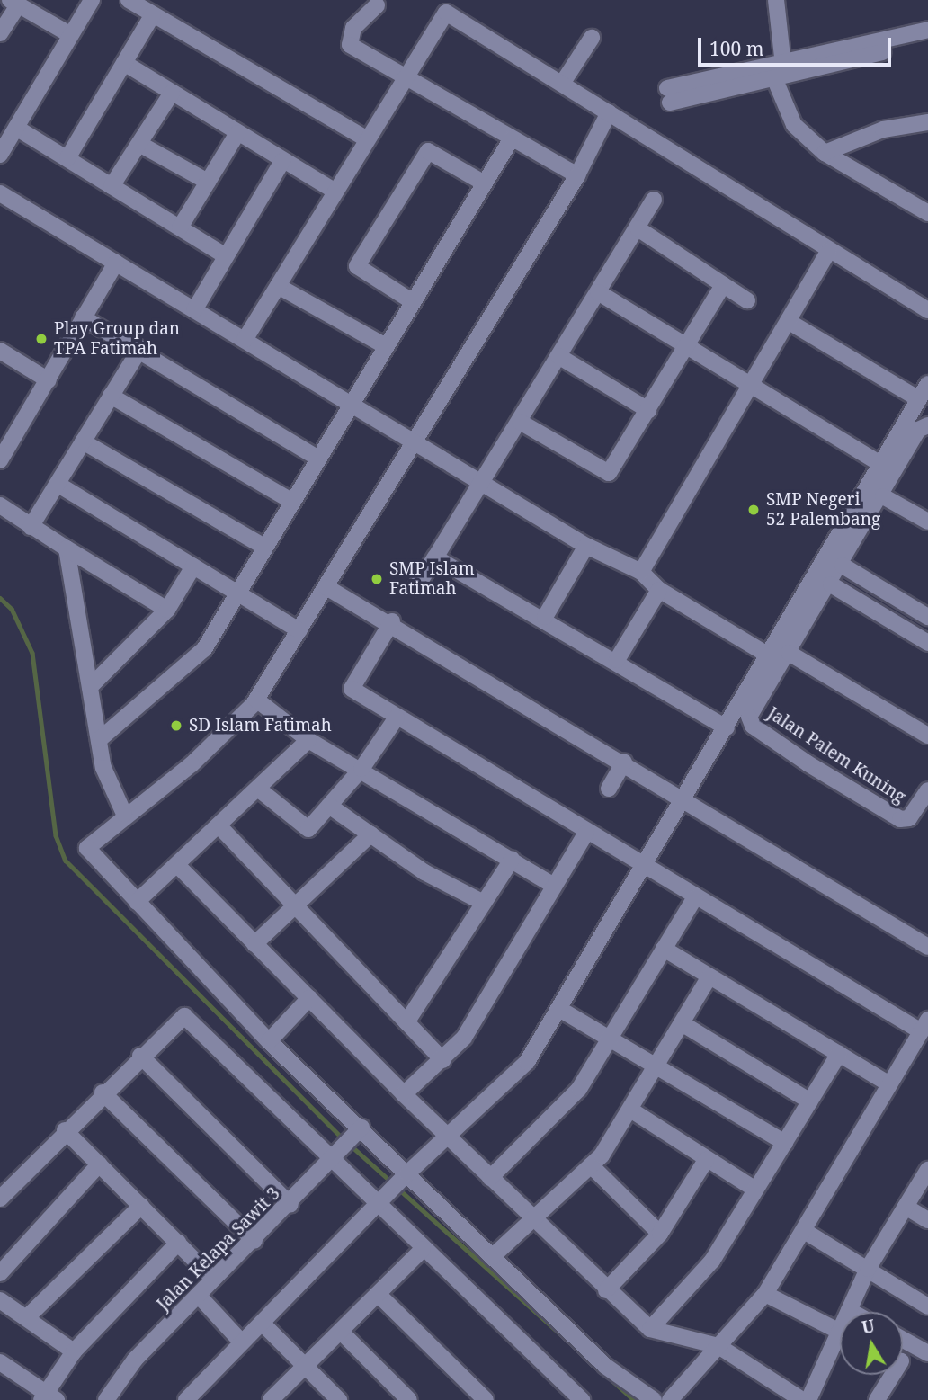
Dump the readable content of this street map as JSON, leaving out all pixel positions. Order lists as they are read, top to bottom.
{
  "streets": {
    "street": ["Jalan Palem Kuning", "Jalan Kelapa Sawit 3"]
  },
  "places": [
    "Play Group dan TPA Fatimah",
    "SMP Negeri 52 Palembang",
    "SMP Islam Fatimah",
    "SD Islam Fatimah"
  ],
  "scale_bar": "100 m",
  "north": "top"
}
